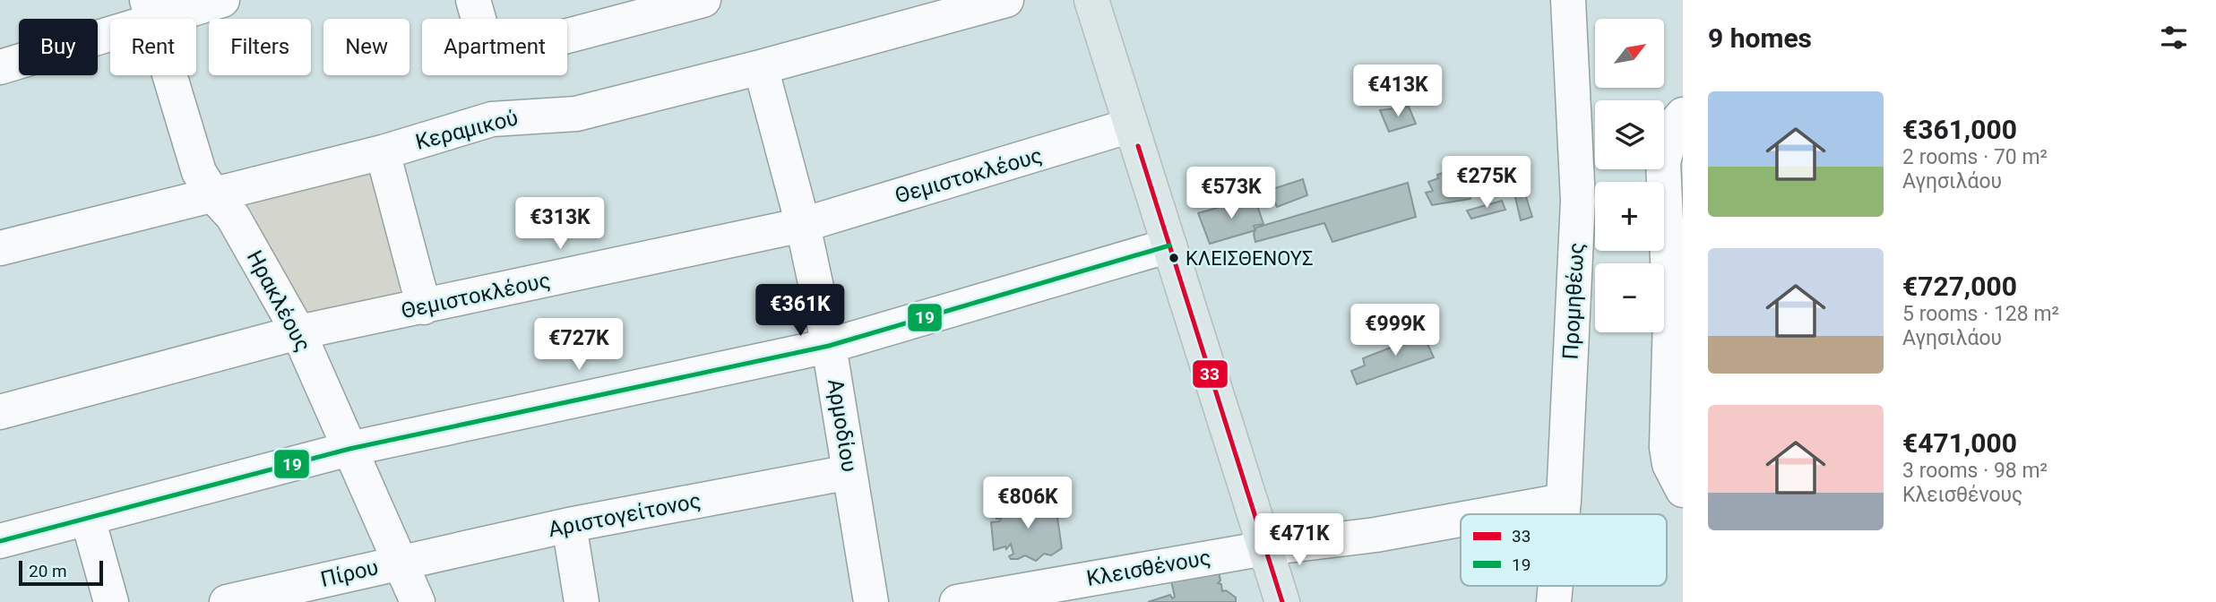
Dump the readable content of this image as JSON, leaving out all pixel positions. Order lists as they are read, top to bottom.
{
  "streets": {
    "street": [
      "Κεραμικού",
      "Θεμιστοκλέους",
      "Ηρακλέους",
      "Προμηθέως",
      "Αρμοδίου",
      "Αριστογείτονος",
      "Κλεισθένους",
      "Πίρου"
    ]
  },
  "crossings": [
    ["Κεραμικού", "Ηρακλέους"],
    ["Κεραμικού", "Αρμοδίου"],
    ["Θεμιστοκλέους", "Ηρακλέους"],
    ["Θεμιστοκλέους", "Αρμοδίου"],
    ["Ηρακλέους", "Αριστογείτονος"],
    ["Ηρακλέους", "Πίρου"],
    ["Προμηθέως", "Κλεισθένους"],
    ["Αρμοδίου", "Αριστογείτονος"],
    ["Αριστογείτονος", "Πίρου"]
  ],
  "places": ["ΚΛΕΙΣΘΕΝΟΥΣ"],
  "lines": ["transit line 33", "transit line 19"],
  "legend": ["33", "19"],
  "scale_bar": "20 m",
  "north": "top right",
  "page": {
    "heading": "9 homes",
    "map_buttons": ["+", "−"],
    "chip": [
      "Buy",
      "Rent",
      "Filters",
      "New",
      "Apartment"
    ],
    "price": [
      "€413K",
      "€275K",
      "€573K",
      "€313K",
      "€361K",
      "€999K",
      "€727K",
      "€806K",
      "€471K"
    ],
    "list": [
      {
        "name": "€361,000",
        "note": "2 rooms · 70 m² · Αγησιλάου"
      },
      {
        "name": "€727,000",
        "note": "5 rooms · 128 m² · Αγησιλάου"
      },
      {
        "name": "€471,000",
        "note": "3 rooms · 98 m² · Κλεισθένους"
      }
    ],
    "scale": "20 m"
  }
}
